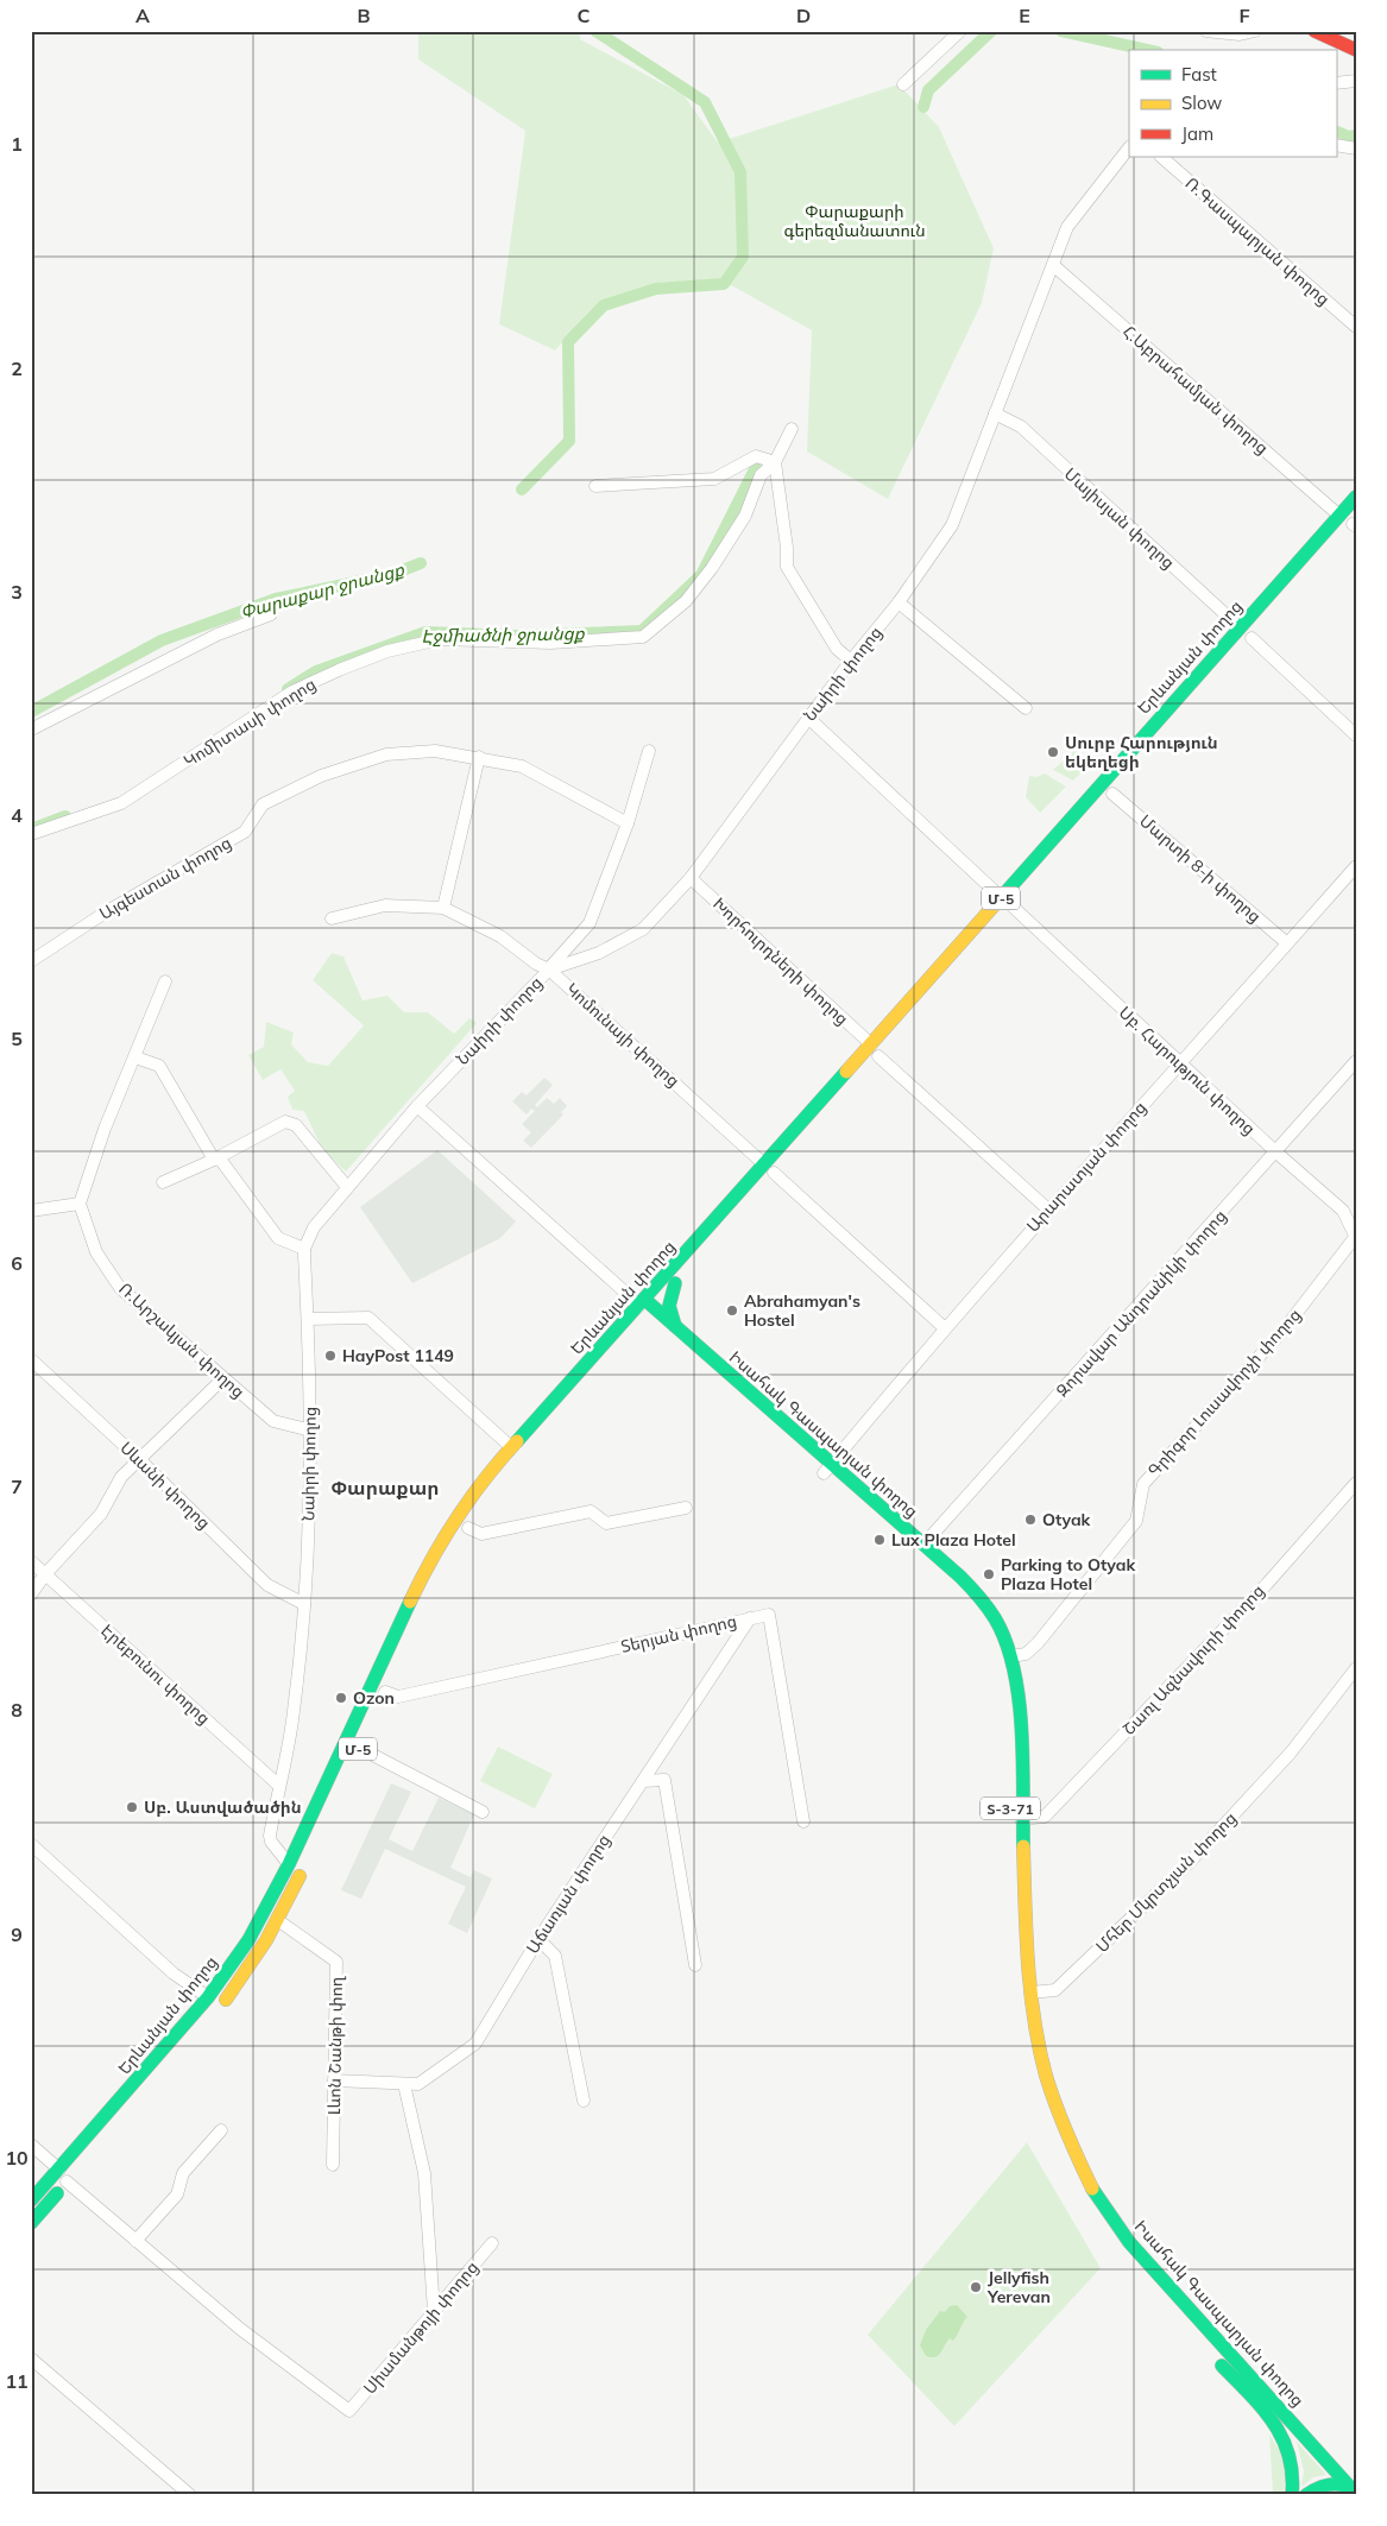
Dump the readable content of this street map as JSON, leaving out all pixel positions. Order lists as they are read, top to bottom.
{
  "streets": {
    "main road": [
      "Երևանյան փողոց",
      "Մ-5",
      "Իսահակ Գասպարյան փողոց",
      "Տ-3-71"
    ],
    "street": [
      "Ռ.Գասպարյան փողոց",
      "Հ.Աբրահամյան փողոց",
      "Մայիսյան փողոց",
      "Նաիրի փողոց",
      "Կոմիտասի փողոց",
      "Մարտի 8-ի փողոց",
      "Այգեստան փողոց",
      "Խորհուրդների փողոց",
      "Կոմունայի փողոց",
      "Սբ. Հարություն փողոց",
      "Արարատյան փողոց",
      "Զորավար Անդրանիկի փողոց",
      "Ռ.Արշակյան փողոց",
      "Գրիգոր Լուսավորչի փողոց",
      "Սևանի փողոց",
      "Տերյան փողոց",
      "Շառլ Ազնավուրի փողոց",
      "Էրեբունու փողոց",
      "Մհեր Մկրտչյան փողոց",
      "Աճառյան փողոց",
      "Լևոն Շանթի փող",
      "Սիամանթոյի փողոց"
    ]
  },
  "crossings": [
    ["Հ.Աբրահամյան փողոց", "Երևանյան փողոց"],
    ["Հ.Աբրահամյան փողոց", "Նաիրի փողոց"],
    ["Մայիսյան փողոց", "Երևանյան փողոց"],
    ["Մայիսյան փողոց", "Նաիրի փողոց"],
    ["Երևանյան փողոց", "Նաիրի փողոց"],
    ["Երևանյան փողոց", "Խորհուրդների փողոց"],
    ["Երևանյան փողոց", "Կոմունայի փողոց"],
    ["Երևանյան փողոց", "Սբ. Հարություն փողոց"],
    ["Երևանյան փողոց", "Իսահակ Գասպարյան փողոց"],
    ["Նաիրի փողոց", "Խորհուրդների փողոց"],
    ["Նաիրի փողոց", "Կոմունայի փողոց"],
    ["Նաիրի փողոց", "Սբ. Հարություն փողոց"],
    ["Նաիրի փողոց", "Ռ.Արշակյան փողոց"],
    ["Նաիրի փողոց", "Իսահակ Գասպարյան փողոց"],
    ["Նաիրի փողոց", "Սևանի փողոց"],
    ["Նաիրի փողոց", "Էրեբունու փողոց"],
    ["Մարտի 8-ի փողոց", "Արարատյան փողոց"],
    ["Խորհուրդների փողոց", "Արարատյան փողոց"],
    ["Կոմունայի փողոց", "Արարատյան փողոց"],
    ["Սբ. Հարություն փողոց", "Արարատյան փողոց"],
    ["Սբ. Հարություն փողոց", "Զորավար Անդրանիկի փողոց"],
    ["Սբ. Հարություն փողոց", "Գրիգոր Լուսավորչի փողոց"],
    ["Արարատյան փողոց", "Իսահակ Գասպարյան փողոց"],
    ["Զորավար Անդրանիկի փողոց", "Իսահակ Գասպարյան փողոց"],
    ["Գրիգոր Լուսավորչի փողոց", "Իսահակ Գասպարյան փողոց"],
    ["Իսահակ Գասպարյան փողոց", "Շառլ Ազնավուրի փողոց"],
    ["Իսահակ Գասպարյան փողոց", "Մհեր Մկրտչյան փողոց"],
    ["Տերյան փողոց", "Աճառյան փողոց"],
    ["Աճառյան փողոց", "Լևոն Շանթի փող"]
  ],
  "districts": ["Փարաքար"],
  "water": ["Փարաքար ջրանցք", "Էջմիածնի ջրանցք"],
  "parks": ["Փարաքարի գերեզմանատուն"],
  "places": [
    "Սուրբ Հարություն եկեղեցի",
    "Abrahamyan's Hostel",
    "HayPost 1149",
    "Otyak",
    "Lux Plaza Hotel",
    "Parking to Otyak Plaza Hotel",
    "Ozon",
    "Սբ. Աստվածածին",
    "Jellyfish Yerevan"
  ],
  "legend": ["Fast", "Slow", "Jam"],
  "grid": {
    "columns": [
      "A",
      "B",
      "C",
      "D",
      "E",
      "F"
    ],
    "rows": [
      "1",
      "2",
      "3",
      "4",
      "5",
      "6",
      "7",
      "8",
      "9",
      "10",
      "11"
    ]
  }
}
